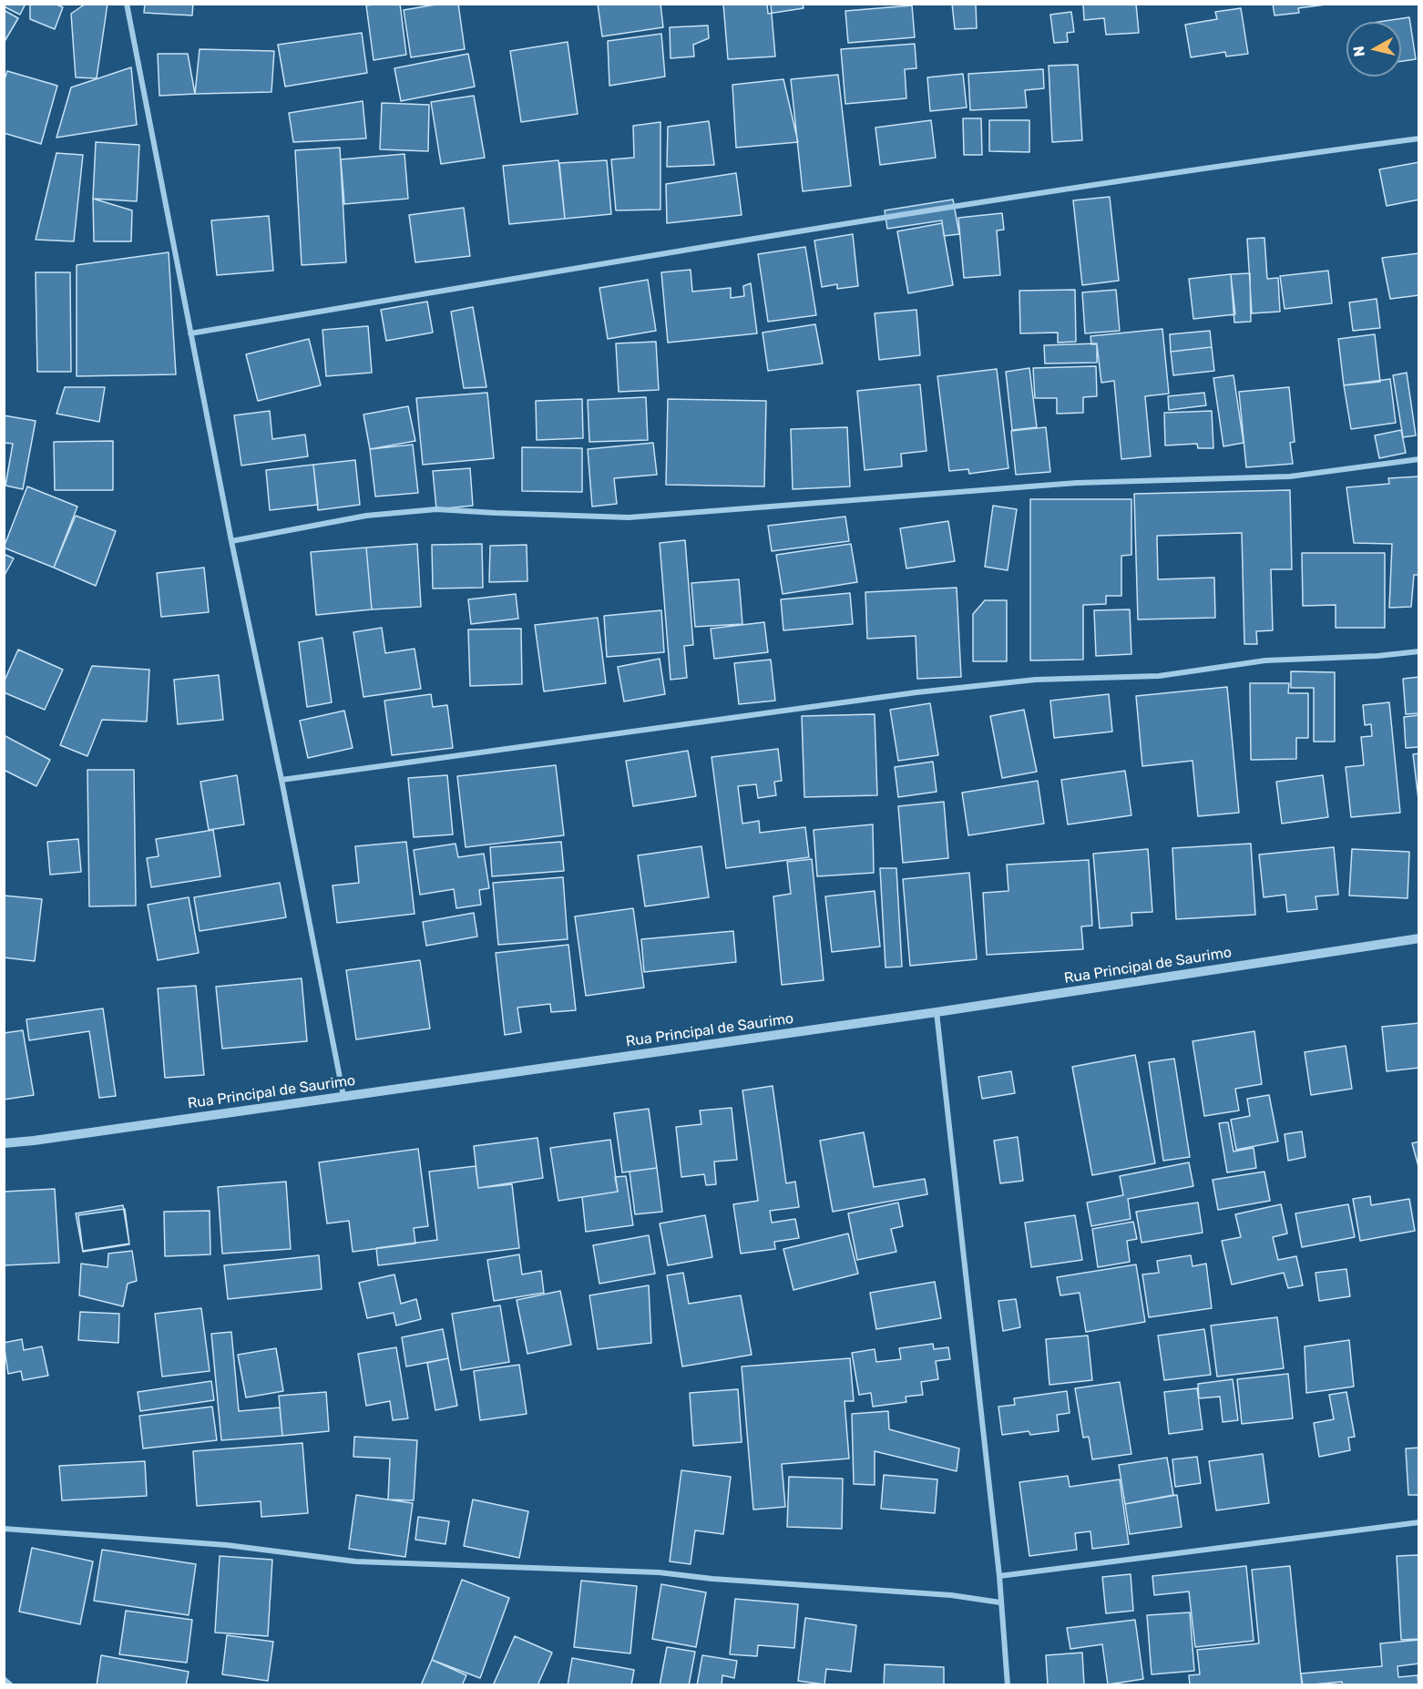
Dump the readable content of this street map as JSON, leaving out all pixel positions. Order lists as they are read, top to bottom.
{
  "streets": {
    "street": ["Rua Principal de Saurimo"]
  },
  "north": "left"
}
